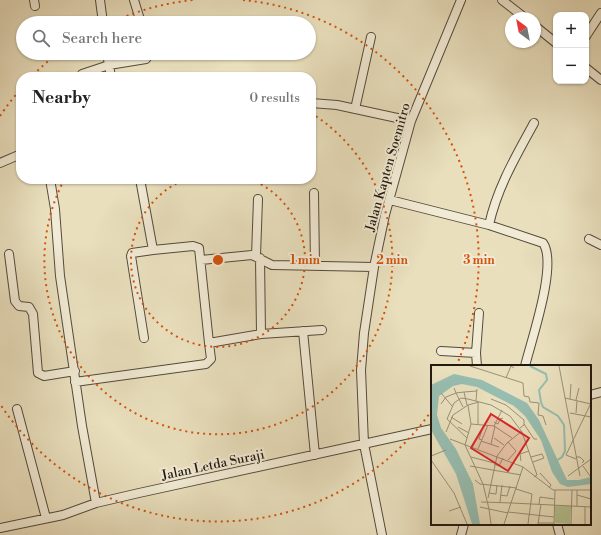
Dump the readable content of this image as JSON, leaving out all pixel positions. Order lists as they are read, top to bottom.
{
  "streets": {
    "street": ["Jalan Kapten Soemitro", "Jalan Letda Suraji"]
  },
  "crossings": [
    ["Jalan Kapten Soemitro", "Jalan Letda Suraji"]
  ],
  "north": "top left",
  "page": {
    "map_buttons": ["+", "−"],
    "search": "Search here",
    "heading": ["Nearby", "0 results"]
  },
  "rings": ["1 min", "2 min", "3 min"]
}
